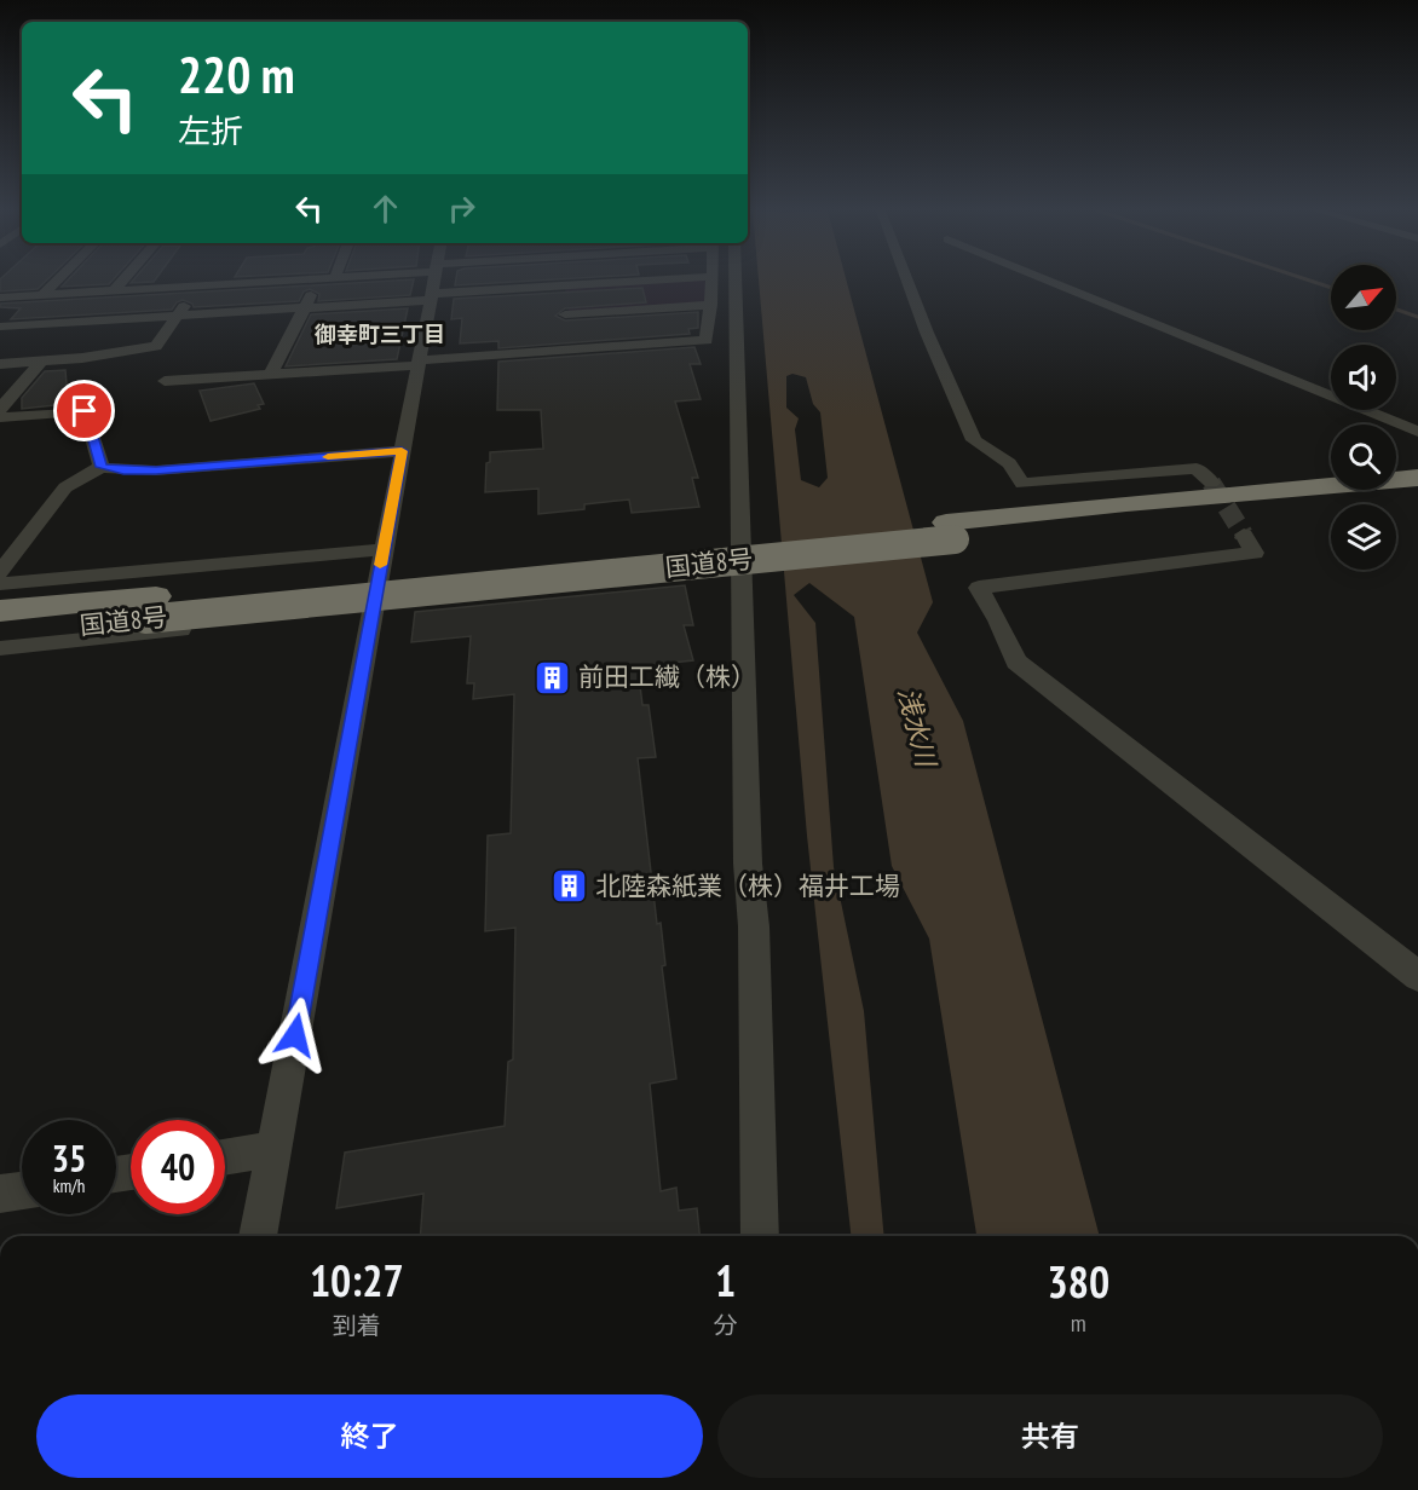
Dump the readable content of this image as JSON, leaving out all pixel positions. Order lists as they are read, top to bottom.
{
  "streets": {
    "highway": ["国道8号"]
  },
  "districts": ["御幸町三丁目"],
  "water": ["浅水川"],
  "places": {
    "building": ["前田工繊（株）", "北陸森紙業（株）福井工場"]
  },
  "north": "top right",
  "page": {
    "turn": ["220 m", "左折"],
    "speed": "35 km/h",
    "limit": "40",
    "eta": [
      "10:27",
      "到着",
      "1",
      "分",
      "380",
      "m"
    ],
    "buttons": ["終了", "共有"]
  }
}
